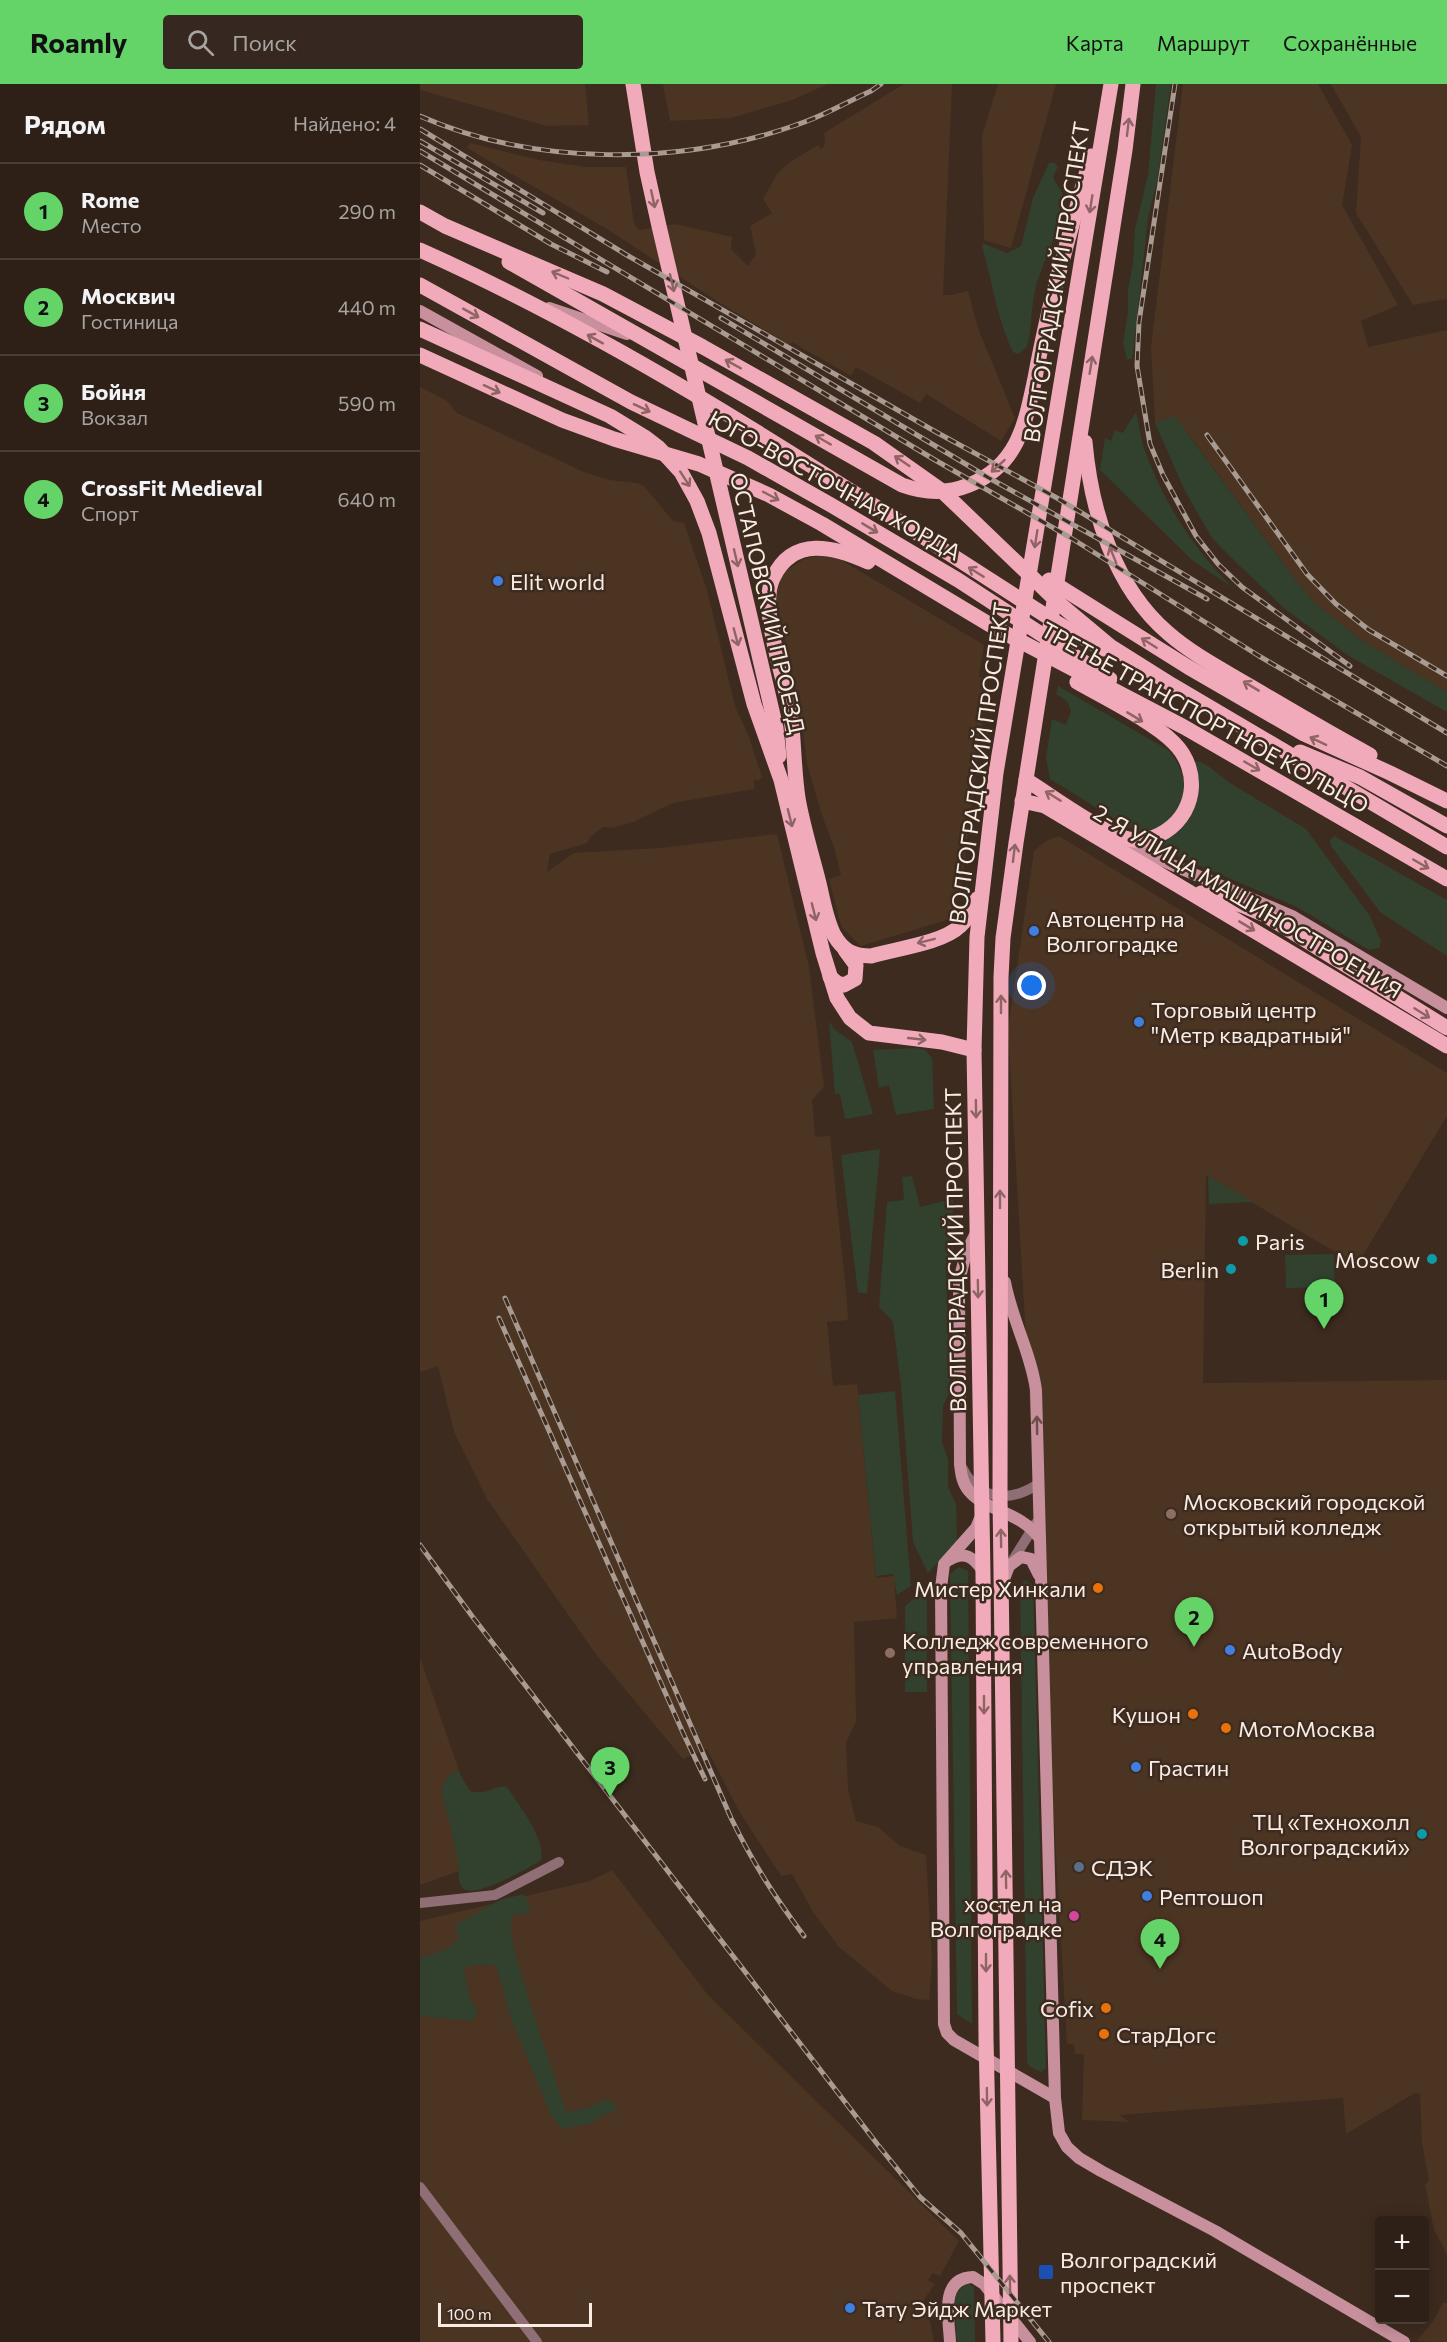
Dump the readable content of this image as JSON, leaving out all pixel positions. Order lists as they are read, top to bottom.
{
  "streets": {
    "main road": [
      "ВОЛГОГРАДСКИЙ ПРОСПЕКТ",
      "ЮГО-ВОСТОЧНАЯ ХОРДА",
      "ОСТАПОВСКИЙ ПРОЕЗД",
      "ТРЕТЬЕ ТРАНСПОРТНОЕ КОЛЬЦО",
      "2-Я УЛИЦА МАШИНОСТРОЕНИЯ"
    ]
  },
  "crossings": [
    ["ВОЛГОГРАДСКИЙ ПРОСПЕКТ", "2-Я УЛИЦА МАШИНОСТРОЕНИЯ"],
    ["ЮГО-ВОСТОЧНАЯ ХОРДА", "ТРЕТЬЕ ТРАНСПОРТНОЕ КОЛЬЦО"]
  ],
  "places": {
    "other": [
      "Elit world",
      "Автоцентр на Волгоградке",
      "Торговый центр \"Метр квадратный\"",
      "Paris",
      "Moscow",
      "Berlin",
      "Московский городской открытый колледж",
      "Мистер Хинкали",
      "AutoBody",
      "Колледж современного управления",
      "Кушон",
      "МотоМосква",
      "Грастин",
      "ТЦ «Технохолл Волгоградский»",
      "СДЭК",
      "Рептошоп",
      "хостел на Волгоградке",
      "Cofix",
      "СтарДогс",
      "Тату Эйдж Маркет"
    ],
    "transit": ["Волгоградский проспект"]
  },
  "scale_bar": "100 m",
  "page": {
    "header": "Roamly",
    "search": "Поиск",
    "nav": ["Карта", "Маршрут", "Сохранённые"],
    "heading": ["Рядом", "Найдено: 4"],
    "list": [
      {
        "mark": "1",
        "name": "Rome",
        "note": "Место",
        "value": "290 m"
      },
      {
        "mark": "2",
        "name": "Москвич",
        "note": "Гостиница",
        "value": "440 m"
      },
      {
        "mark": "3",
        "name": "Бойня",
        "note": "Вокзал",
        "value": "590 m"
      },
      {
        "mark": "4",
        "name": "CrossFit Medieval",
        "note": "Спорт",
        "value": "640 m"
      }
    ],
    "pins": [
      "1",
      "2",
      "3",
      "4"
    ],
    "map_buttons": ["+", "−"],
    "scale": "100 m"
  }
}
